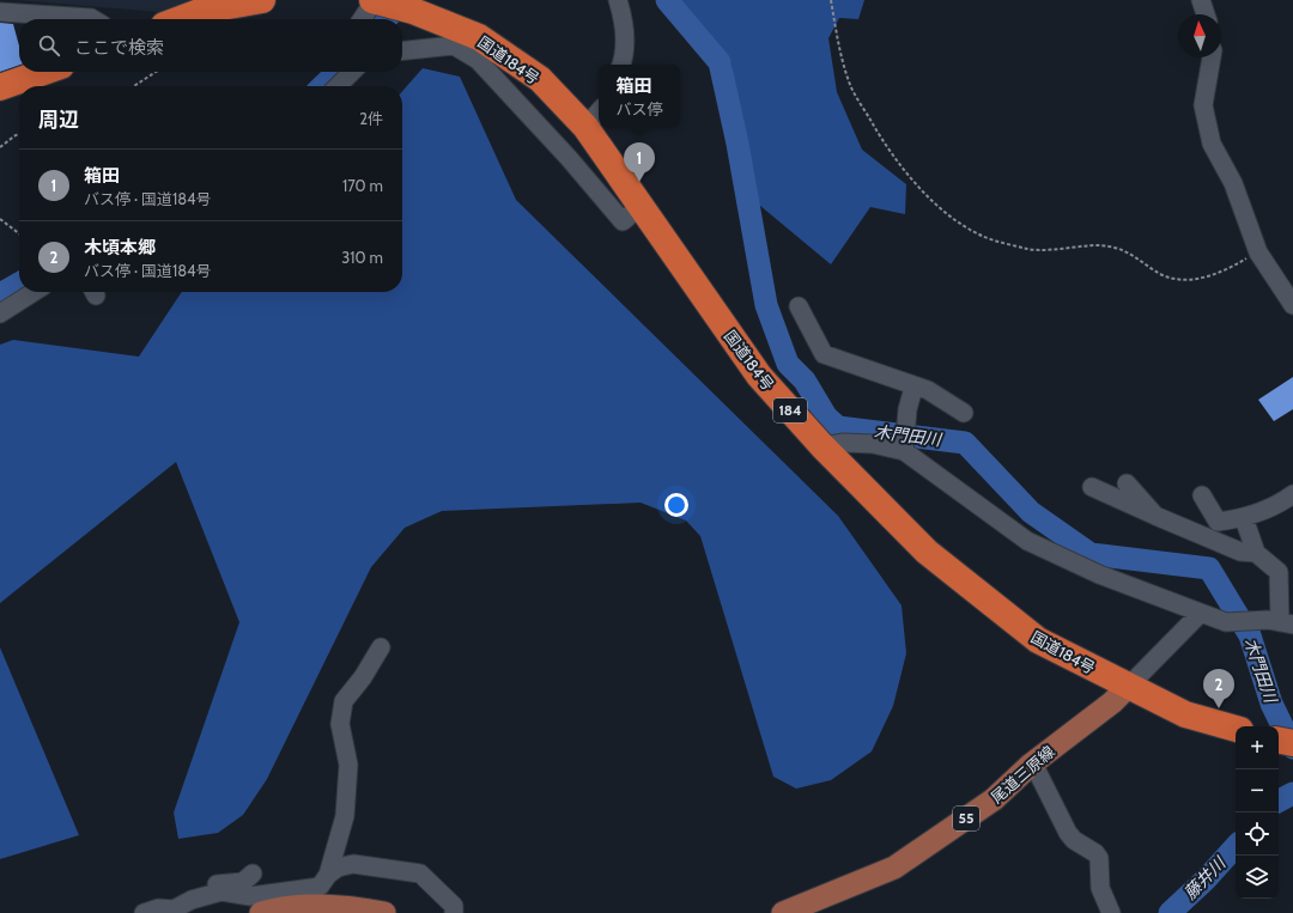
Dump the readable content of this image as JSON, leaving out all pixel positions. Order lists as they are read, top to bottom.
{
  "streets": {
    "highway": ["国道184号", "184"],
    "main road": ["尾道三原線", "55"]
  },
  "crossings": [
    ["国道184号", "尾道三原線"]
  ],
  "water": ["木門田川", "藤井川"],
  "north": "top",
  "page": {
    "search": "ここで検索",
    "popup": ["箱田", "バス停"],
    "heading": ["周辺", "2件"],
    "pins": ["1", "2"],
    "list": [
      {
        "mark": "1",
        "name": "箱田",
        "note": "バス停 · 国道184号",
        "value": "170 m"
      },
      {
        "mark": "2",
        "name": "木頃本郷",
        "note": "バス停 · 国道184号",
        "value": "310 m"
      }
    ],
    "map_buttons": ["+", "−"]
  }
}
